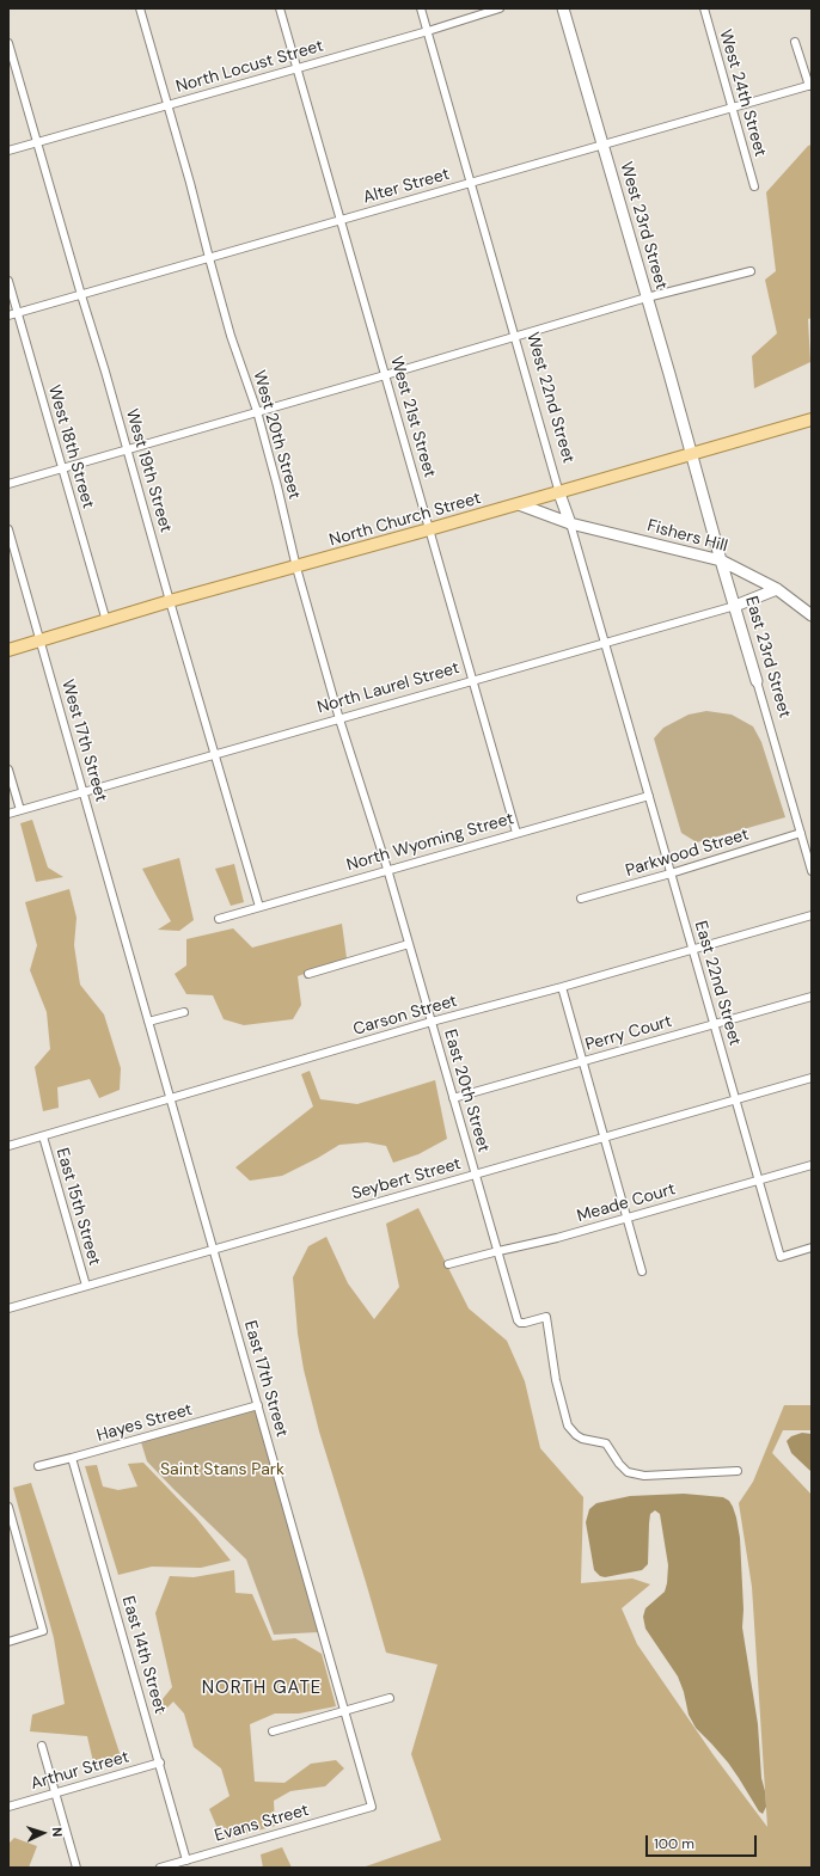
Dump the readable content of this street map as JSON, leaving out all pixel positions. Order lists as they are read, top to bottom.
{
  "streets": {
    "main road": ["North Church Street"],
    "street": [
      "North Locust Street",
      "West 24th Street",
      "Alter Street",
      "West 23rd Street",
      "West 22nd Street",
      "West 21st Street",
      "West 20th Street",
      "West 18th Street",
      "West 19th Street",
      "Fishers Hill",
      "East 23rd Street",
      "North Laurel Street",
      "West 17th Street",
      "North Wyoming Street",
      "Parkwood Street",
      "East 22nd Street",
      "Carson Street",
      "Perry Court",
      "East 20th Street",
      "Seybert Street",
      "Meade Court",
      "East 15th Street",
      "East 17th Street",
      "Hayes Street",
      "East 14th Street",
      "Arthur Street",
      "Evans Street"
    ]
  },
  "crossings": [
    ["North Locust Street", "West 22nd Street"],
    ["North Locust Street", "West 21st Street"],
    ["North Locust Street", "West 20th Street"],
    ["North Locust Street", "West 19th Street"],
    ["West 24th Street", "Alter Street"],
    ["Alter Street", "West 23rd Street"],
    ["Alter Street", "West 22nd Street"],
    ["Alter Street", "West 21st Street"],
    ["Alter Street", "West 20th Street"],
    ["Alter Street", "West 18th Street"],
    ["Alter Street", "West 19th Street"],
    ["West 23rd Street", "North Church Street"],
    ["West 23rd Street", "East 23rd Street"],
    ["West 22nd Street", "North Church Street"],
    ["West 22nd Street", "Fishers Hill"],
    ["West 22nd Street", "North Laurel Street"],
    ["West 22nd Street", "North Wyoming Street"],
    ["West 22nd Street", "East 22nd Street"],
    ["West 21st Street", "North Church Street"],
    ["West 21st Street", "North Laurel Street"],
    ["West 21st Street", "North Wyoming Street"],
    ["West 20th Street", "North Church Street"],
    ["West 20th Street", "North Laurel Street"],
    ["West 20th Street", "North Wyoming Street"],
    ["West 20th Street", "East 20th Street"],
    ["West 18th Street", "North Church Street"],
    ["West 19th Street", "North Church Street"],
    ["West 19th Street", "North Laurel Street"],
    ["West 19th Street", "North Wyoming Street"],
    ["North Church Street", "Fishers Hill"],
    ["North Church Street", "East 23rd Street"],
    ["North Church Street", "West 17th Street"],
    ["Fishers Hill", "East 23rd Street"],
    ["Fishers Hill", "North Laurel Street"],
    ["East 23rd Street", "North Laurel Street"],
    ["East 23rd Street", "Parkwood Street"],
    ["North Laurel Street", "West 17th Street"],
    ["West 17th Street", "East 17th Street"],
    ["North Wyoming Street", "East 22nd Street"],
    ["North Wyoming Street", "East 20th Street"],
    ["Parkwood Street", "East 22nd Street"],
    ["East 22nd Street", "Carson Street"],
    ["East 22nd Street", "Perry Court"],
    ["East 22nd Street", "Seybert Street"],
    ["East 22nd Street", "Meade Court"],
    ["Carson Street", "East 20th Street"],
    ["Carson Street", "East 15th Street"],
    ["Carson Street", "East 17th Street"],
    ["Perry Court", "East 20th Street"],
    ["East 20th Street", "Seybert Street"],
    ["East 20th Street", "Meade Court"],
    ["Seybert Street", "East 15th Street"],
    ["Seybert Street", "East 17th Street"],
    ["East 17th Street", "Hayes Street"],
    ["East 17th Street", "Evans Street"],
    ["Hayes Street", "East 14th Street"],
    ["East 14th Street", "Arthur Street"],
    ["East 14th Street", "Evans Street"]
  ],
  "districts": ["NORTH GATE"],
  "parks": ["Saint Stans Park"],
  "scale_bar": "100 m",
  "north": "right"
}
